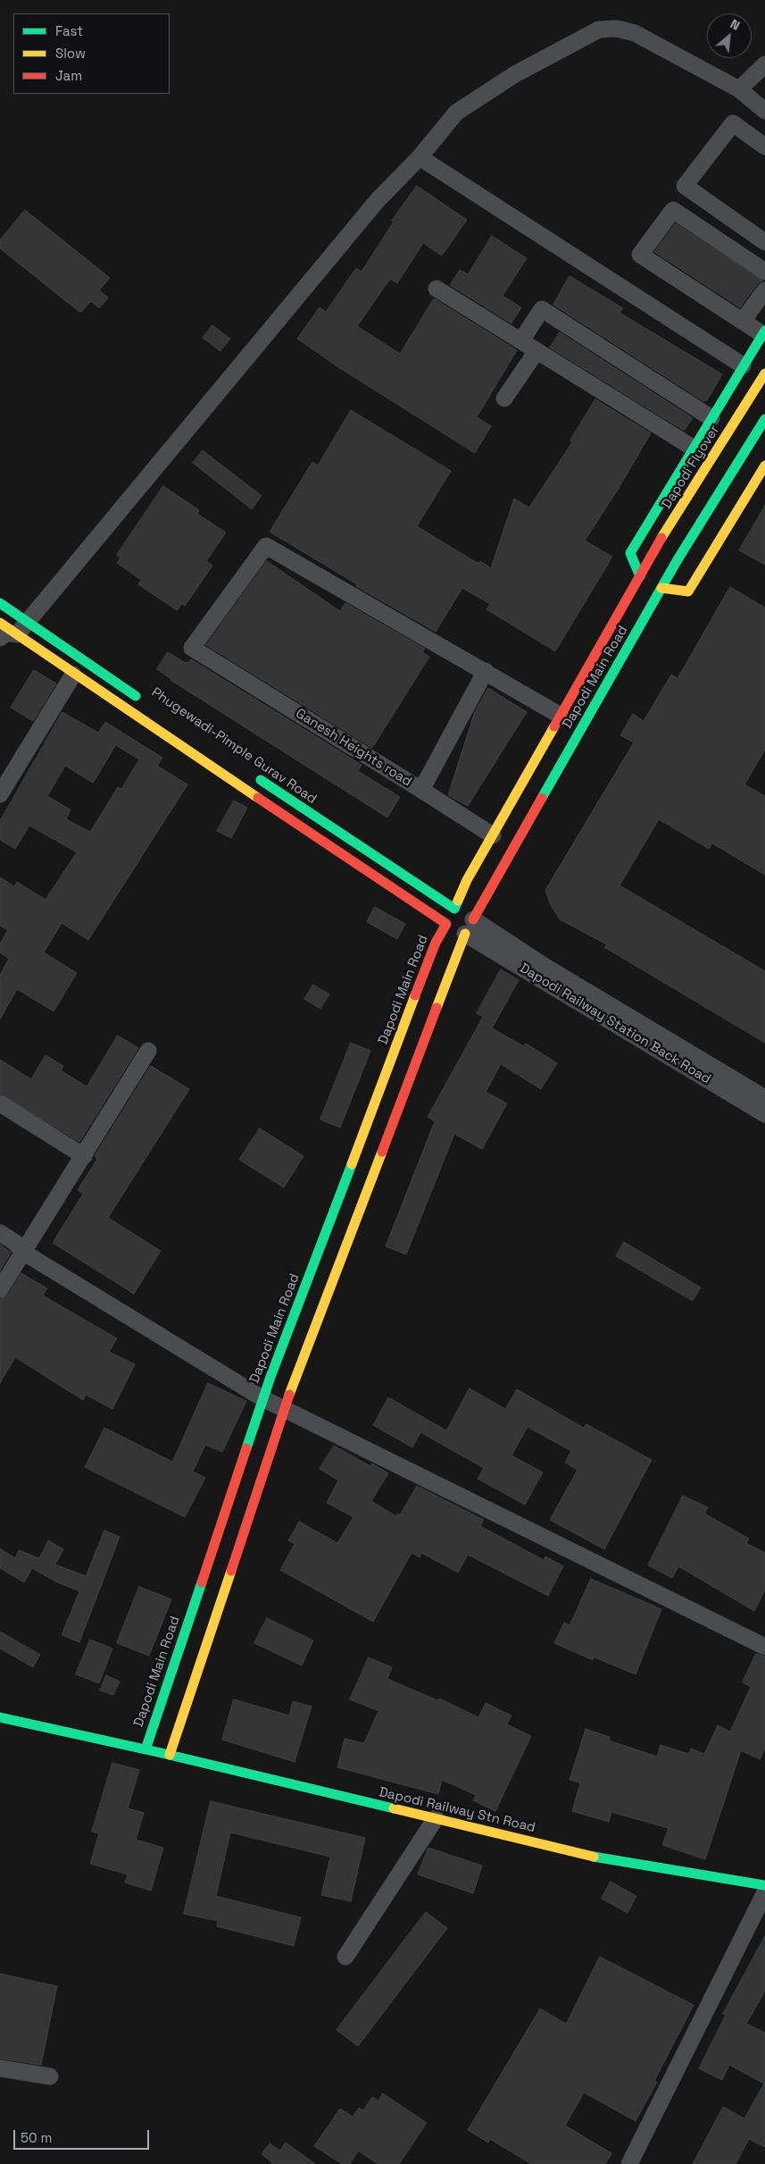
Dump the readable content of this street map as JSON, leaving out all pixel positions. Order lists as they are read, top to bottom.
{
  "streets": {
    "main road": [
      "Dapodi Flyover",
      "Dapodi Main Road",
      "Phugewadi-Pimple Gurav Road",
      "Dapodi Railway Stn Road"
    ],
    "street": ["Ganesh Heights road", "Dapodi Railway Station Back Road"]
  },
  "crossings": [
    ["Dapodi Flyover", "Dapodi Main Road"],
    ["Dapodi Main Road", "Phugewadi-Pimple Gurav Road"],
    ["Dapodi Main Road", "Dapodi Railway Station Back Road"],
    ["Dapodi Main Road", "Dapodi Railway Stn Road"],
    ["Phugewadi-Pimple Gurav Road", "Dapodi Railway Station Back Road"]
  ],
  "legend": ["Fast", "Slow", "Jam"],
  "scale_bar": "50 m",
  "north": "top right"
}
